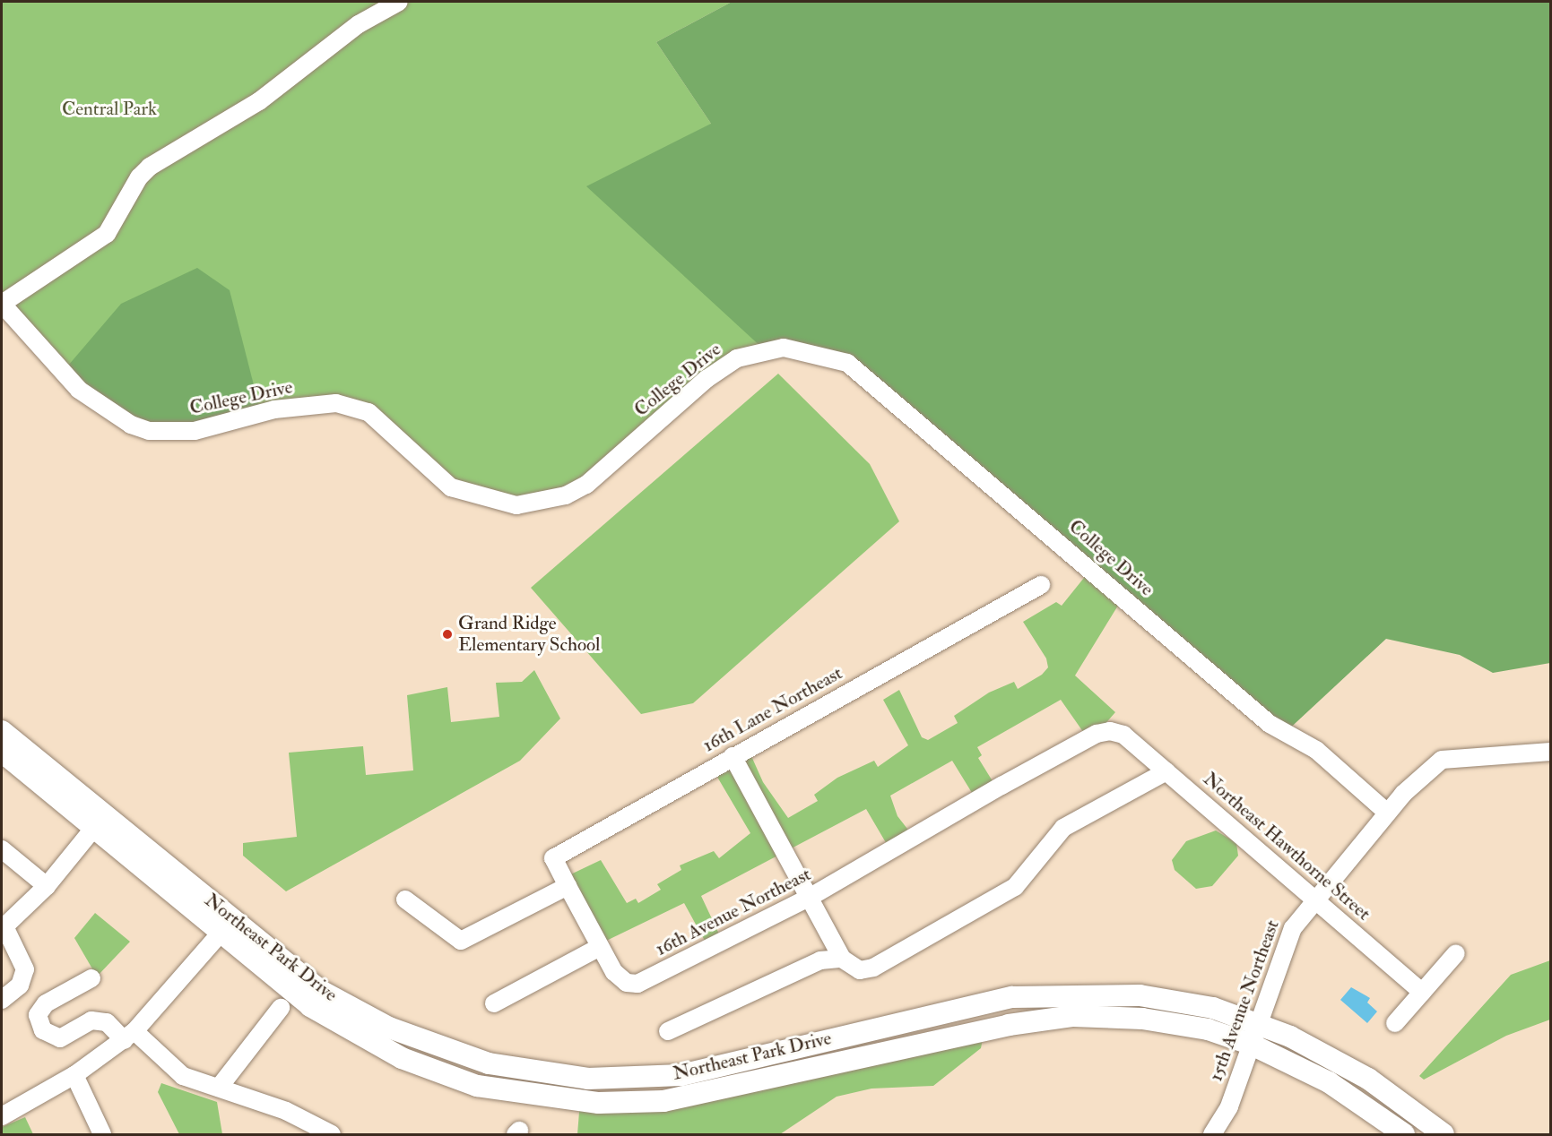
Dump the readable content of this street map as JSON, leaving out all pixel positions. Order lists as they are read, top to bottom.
{
  "streets": {
    "street": [
      "College Drive",
      "16th Lane Northeast",
      "Northeast Hawthorne Street",
      "16th Avenue Northeast",
      "Northeast Park Drive",
      "15th Avenue Northeast"
    ]
  },
  "crossings": [
    ["College Drive", "15th Avenue Northeast"],
    ["16th Lane Northeast", "16th Avenue Northeast"],
    ["Northeast Hawthorne Street", "16th Avenue Northeast"],
    ["Northeast Hawthorne Street", "15th Avenue Northeast"],
    ["Northeast Park Drive", "15th Avenue Northeast"]
  ],
  "parks": ["Central Park"],
  "places": ["Grand Ridge Elementary School"]
}
